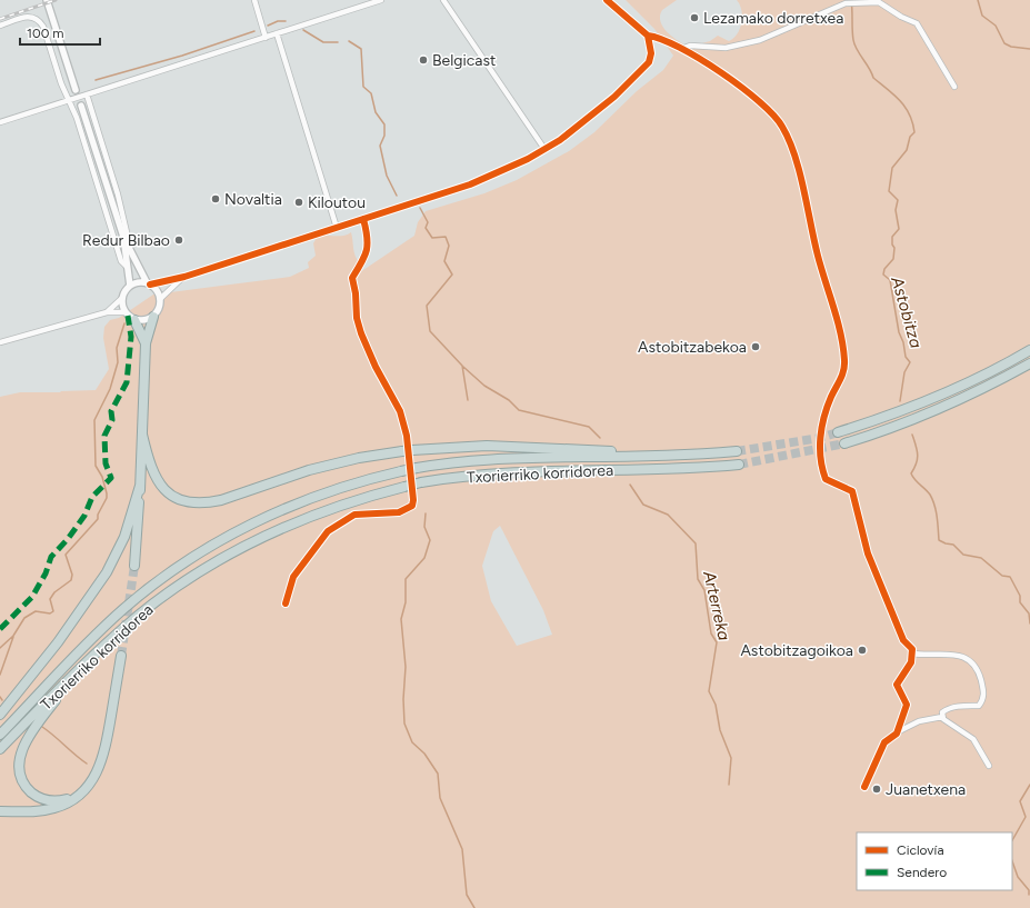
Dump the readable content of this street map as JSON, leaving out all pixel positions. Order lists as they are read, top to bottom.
{
  "streets": {
    "highway": ["Txorierriko korridorea"]
  },
  "water": ["Astobitza", "Arterreka"],
  "places": [
    "Lezamako dorretxea",
    "Belgicast",
    "Novaltia",
    "Kiloutou",
    "Redur Bilbao",
    "Astobitzabekoa",
    "Astobitzagoikoa",
    "Juanetxena"
  ],
  "legend": ["Ciclovía", "Sendero"],
  "scale_bar": "100 m"
}
